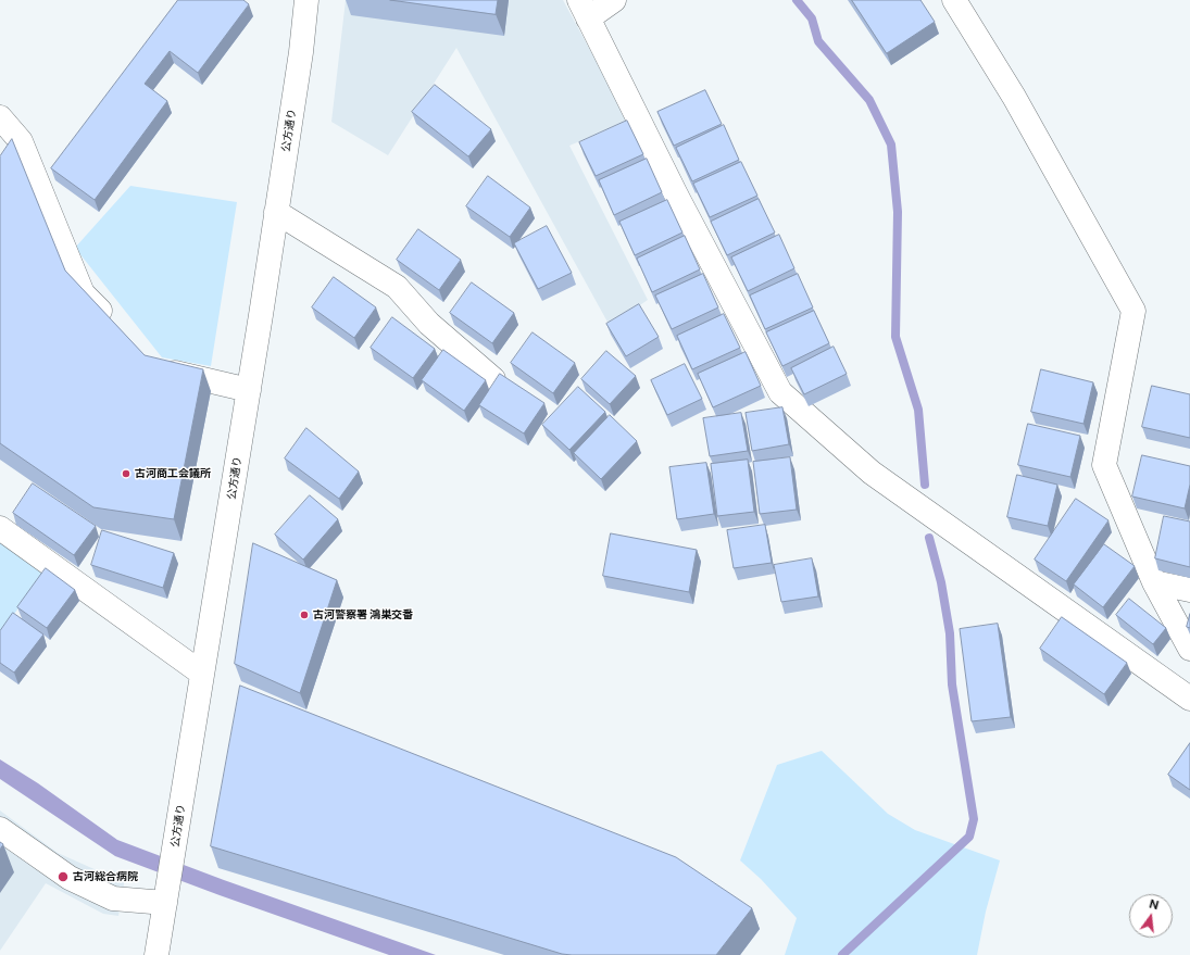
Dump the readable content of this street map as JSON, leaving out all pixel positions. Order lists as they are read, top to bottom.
{
  "streets": {
    "street": ["公方通り"]
  },
  "places": ["古河商工会議所", "古河警察署 鴻巣交番", "古河総合病院"],
  "north": "top"
}
